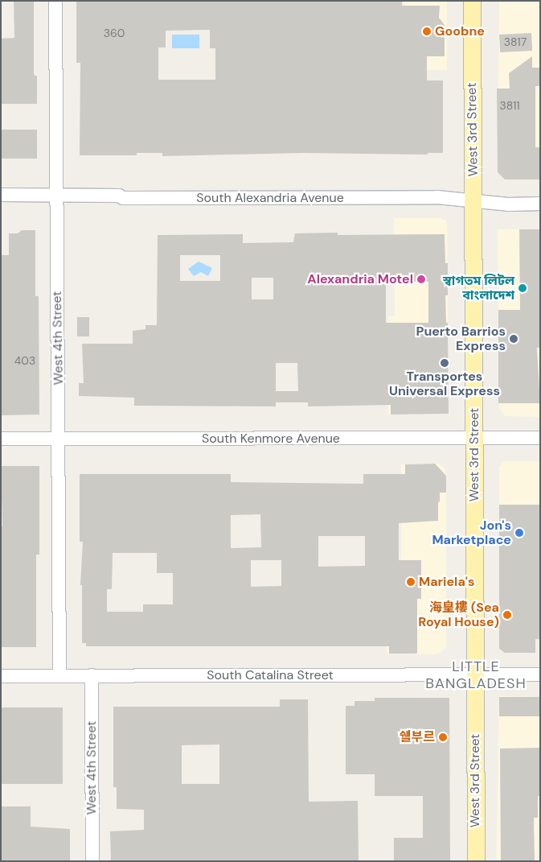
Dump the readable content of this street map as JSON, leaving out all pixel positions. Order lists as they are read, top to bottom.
{
  "streets": {
    "main road": ["West 3rd Street"],
    "street": [
      "South Alexandria Avenue",
      "West 4th Street",
      "South Kenmore Avenue",
      "South Catalina Street"
    ]
  },
  "crossings": [
    ["West 3rd Street", "South Alexandria Avenue"],
    ["West 3rd Street", "South Kenmore Avenue"],
    ["West 3rd Street", "South Catalina Street"],
    ["South Alexandria Avenue", "West 4th Street"],
    ["West 4th Street", "South Kenmore Avenue"],
    ["West 4th Street", "South Catalina Street"]
  ],
  "districts": ["LITTLE BANGLADESH"],
  "places": [
    "Goobne",
    "Alexandria Motel",
    "স্বাগতম লিটল বাংলাদেশ",
    "Puerto Barrios Express",
    "Transportes Universal Express",
    "Jon's Marketplace",
    "Mariela's",
    "海皇樓 (Sea Royal House)",
    "쉘부르"
  ],
  "house_numbers": [
    "360",
    "3817",
    "3811",
    "403"
  ]
}
